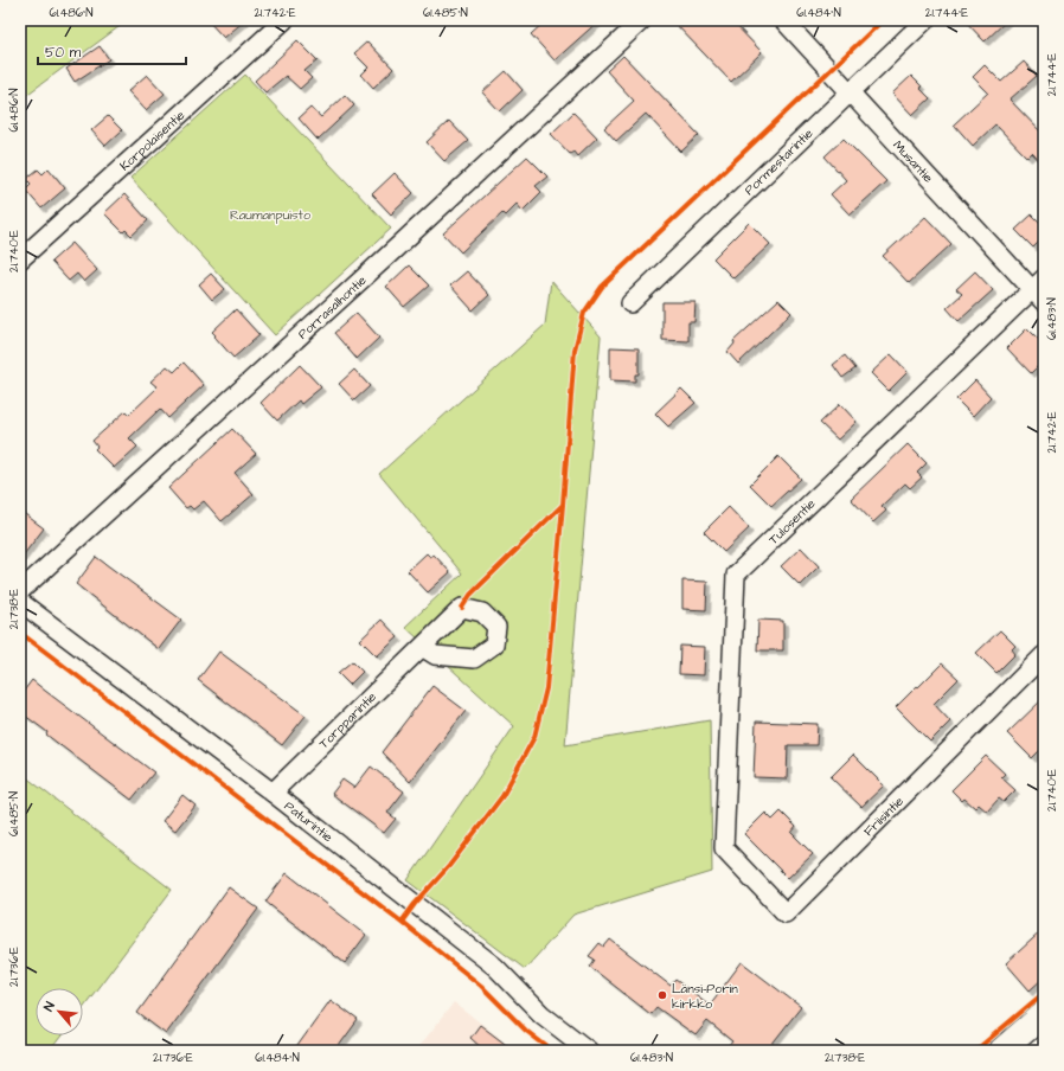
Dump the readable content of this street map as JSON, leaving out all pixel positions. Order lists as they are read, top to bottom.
{
  "streets": {
    "street": [
      "Korpolaisentie",
      "Pormestarintie",
      "Musantie",
      "Porrasalhontie",
      "Tulosentie",
      "Torpparintie",
      "Friisintie",
      "Paturintie"
    ]
  },
  "crossings": [
    ["Pormestarintie", "Musantie"],
    ["Musantie", "Tulosentie"],
    ["Tulosentie", "Friisintie"],
    ["Torpparintie", "Paturintie"]
  ],
  "parks": ["Raumanpuisto"],
  "places": ["Länsi-Porin kirkko"],
  "scale_bar": "50 m",
  "north": "top left",
  "coordinates": [
    "61.486°N",
    "21.742°E",
    "61.485°N",
    "61.484°N",
    "21.744°E",
    "21.740°E",
    "61.483°N",
    "21.738°E",
    "21.736°E"
  ]
}
